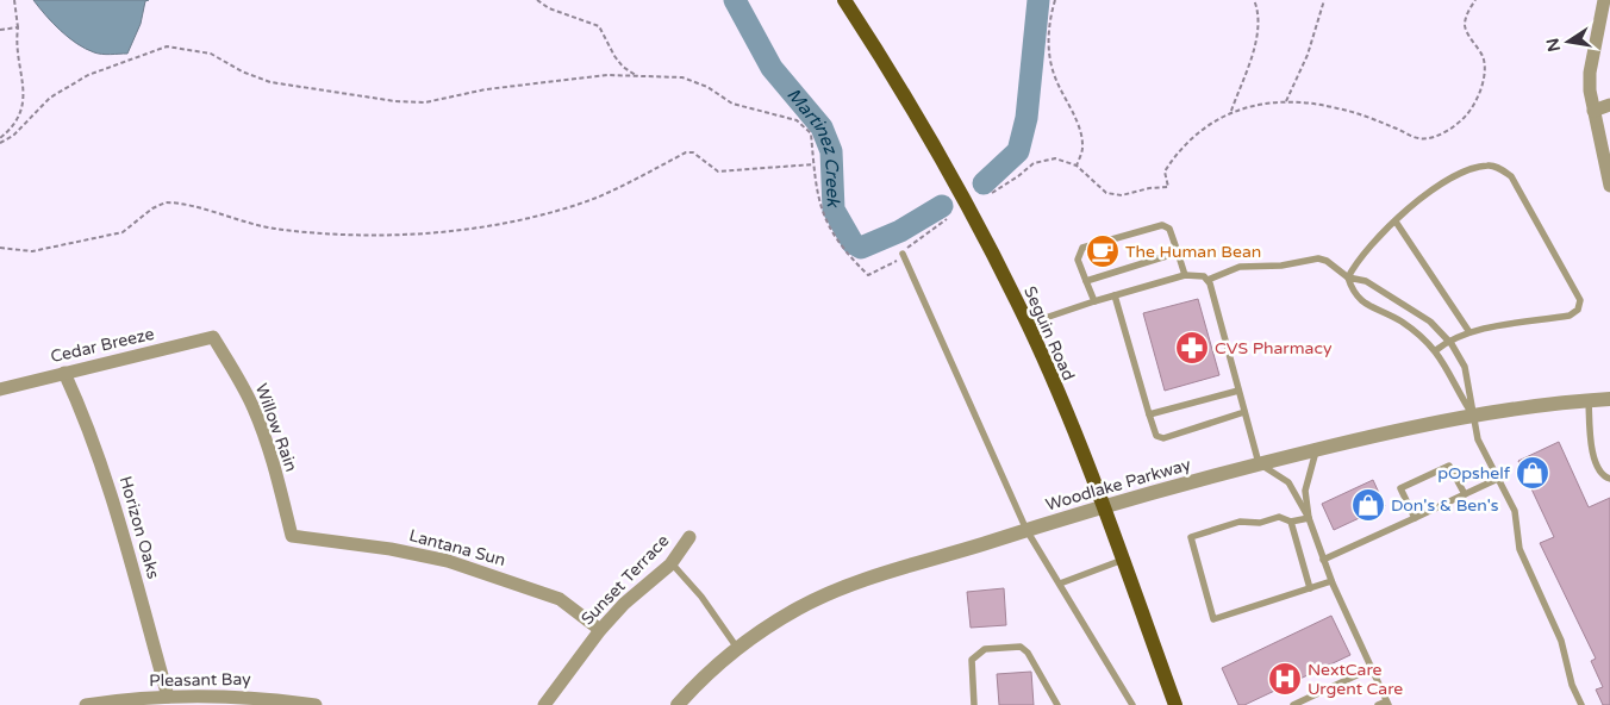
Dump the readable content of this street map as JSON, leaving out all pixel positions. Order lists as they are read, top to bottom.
{
  "streets": {
    "main road": ["Seguin Road"],
    "street": [
      "Cedar Breeze",
      "Willow Rain",
      "Woodlake Parkway",
      "Horizon Oaks",
      "Lantana Sun",
      "Sunset Terrace",
      "Pleasant Bay"
    ]
  },
  "crossings": [
    ["Seguin Road", "Woodlake Parkway"],
    ["Cedar Breeze", "Willow Rain"],
    ["Cedar Breeze", "Horizon Oaks"],
    ["Willow Rain", "Lantana Sun"],
    ["Horizon Oaks", "Pleasant Bay"],
    ["Lantana Sun", "Sunset Terrace"]
  ],
  "water": ["Martinez Creek"],
  "places": {
    "cafe": ["The Human Bean"],
    "pharmacy": ["CVS Pharmacy"],
    "shop": ["pOpshelf", "Don's & Ben's"],
    "hospital": ["NextCare Urgent Care"]
  },
  "north": "left"
}
